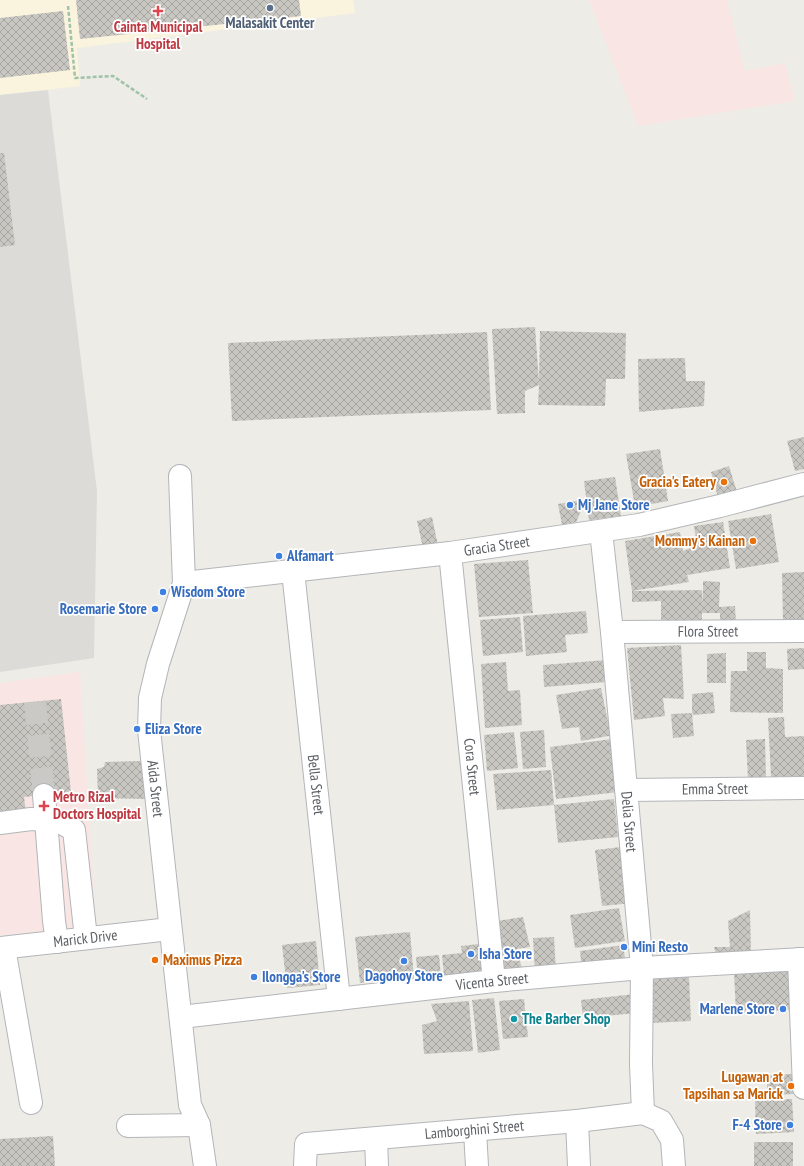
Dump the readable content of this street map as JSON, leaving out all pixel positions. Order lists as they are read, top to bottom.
{
  "streets": {
    "street": [
      "Gracia Street",
      "Flora Street",
      "Cora Street",
      "Bella Street",
      "Aida Street",
      "Emma Street",
      "Delia Street",
      "Marick Drive",
      "Vicenta Street",
      "Lamborghini Street"
    ]
  },
  "crossings": [
    ["Gracia Street", "Cora Street"],
    ["Gracia Street", "Bella Street"],
    ["Gracia Street", "Aida Street"],
    ["Gracia Street", "Delia Street"],
    ["Flora Street", "Delia Street"],
    ["Cora Street", "Vicenta Street"],
    ["Bella Street", "Vicenta Street"],
    ["Aida Street", "Marick Drive"],
    ["Aida Street", "Vicenta Street"],
    ["Emma Street", "Delia Street"],
    ["Delia Street", "Vicenta Street"],
    ["Delia Street", "Lamborghini Street"]
  ],
  "places": {
    "other": [
      "Malasakit Center",
      "Gracia's Eatery",
      "Mj Jane Store",
      "Mommy's Kainan",
      "Alfamart",
      "Wisdom Store",
      "Rosemarie Store",
      "Eliza Store",
      "Mini Resto",
      "Isha Store",
      "Maximus Pizza",
      "Dagohoy Store",
      "Ilongga's Store",
      "Marlene Store",
      "The Barber Shop",
      "Lugawan at Tapsihan sa Marick",
      "F-4 Store"
    ],
    "health": ["Cainta Municipal Hospital", "Metro Rizal Doctors Hospital"]
  }
}
